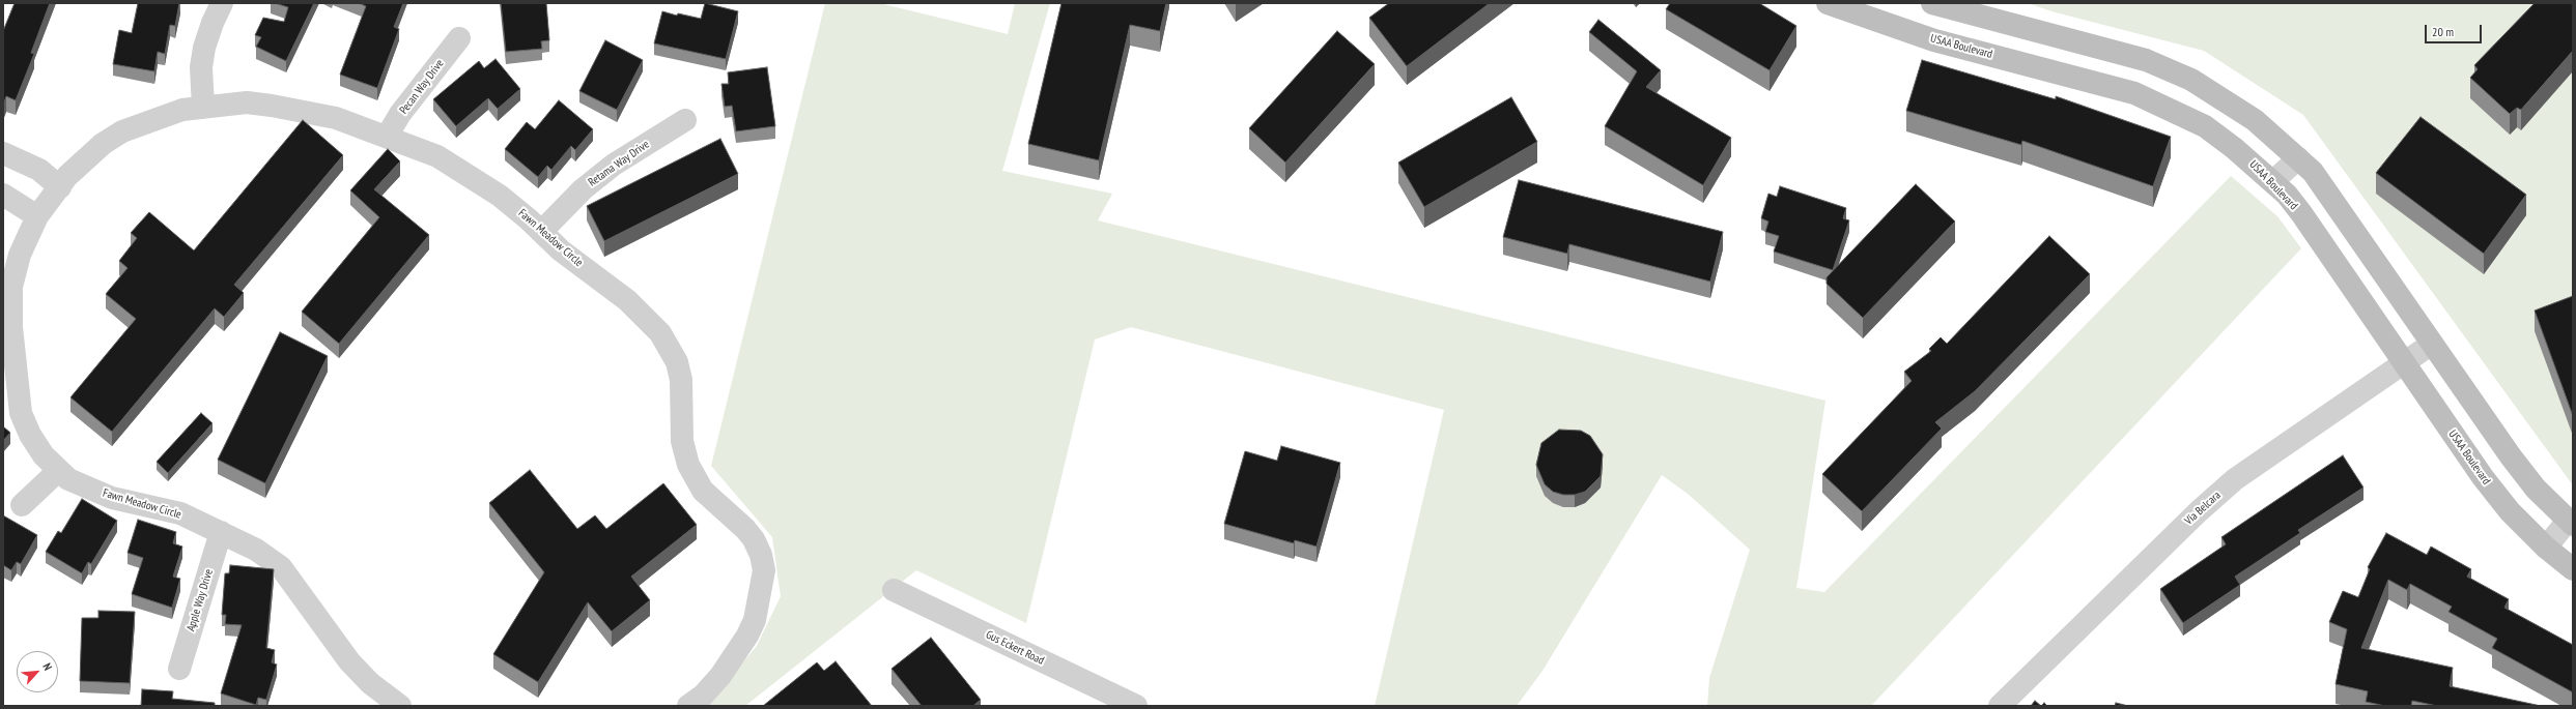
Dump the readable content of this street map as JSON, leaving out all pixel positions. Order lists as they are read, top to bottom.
{
  "streets": {
    "street": [
      "USAA Boulevard",
      "Pecan Way Drive",
      "Retama Way Drive",
      "Fawn Meadow Circle",
      "Via Belcara",
      "Apple Way Drive",
      "Gus Eckert Road"
    ]
  },
  "crossings": [
    ["USAA Boulevard", "Via Belcara"],
    ["Pecan Way Drive", "Fawn Meadow Circle"],
    ["Retama Way Drive", "Fawn Meadow Circle"],
    ["Fawn Meadow Circle", "Apple Way Drive"]
  ],
  "scale_bar": "20 m",
  "north": "top right"
}
